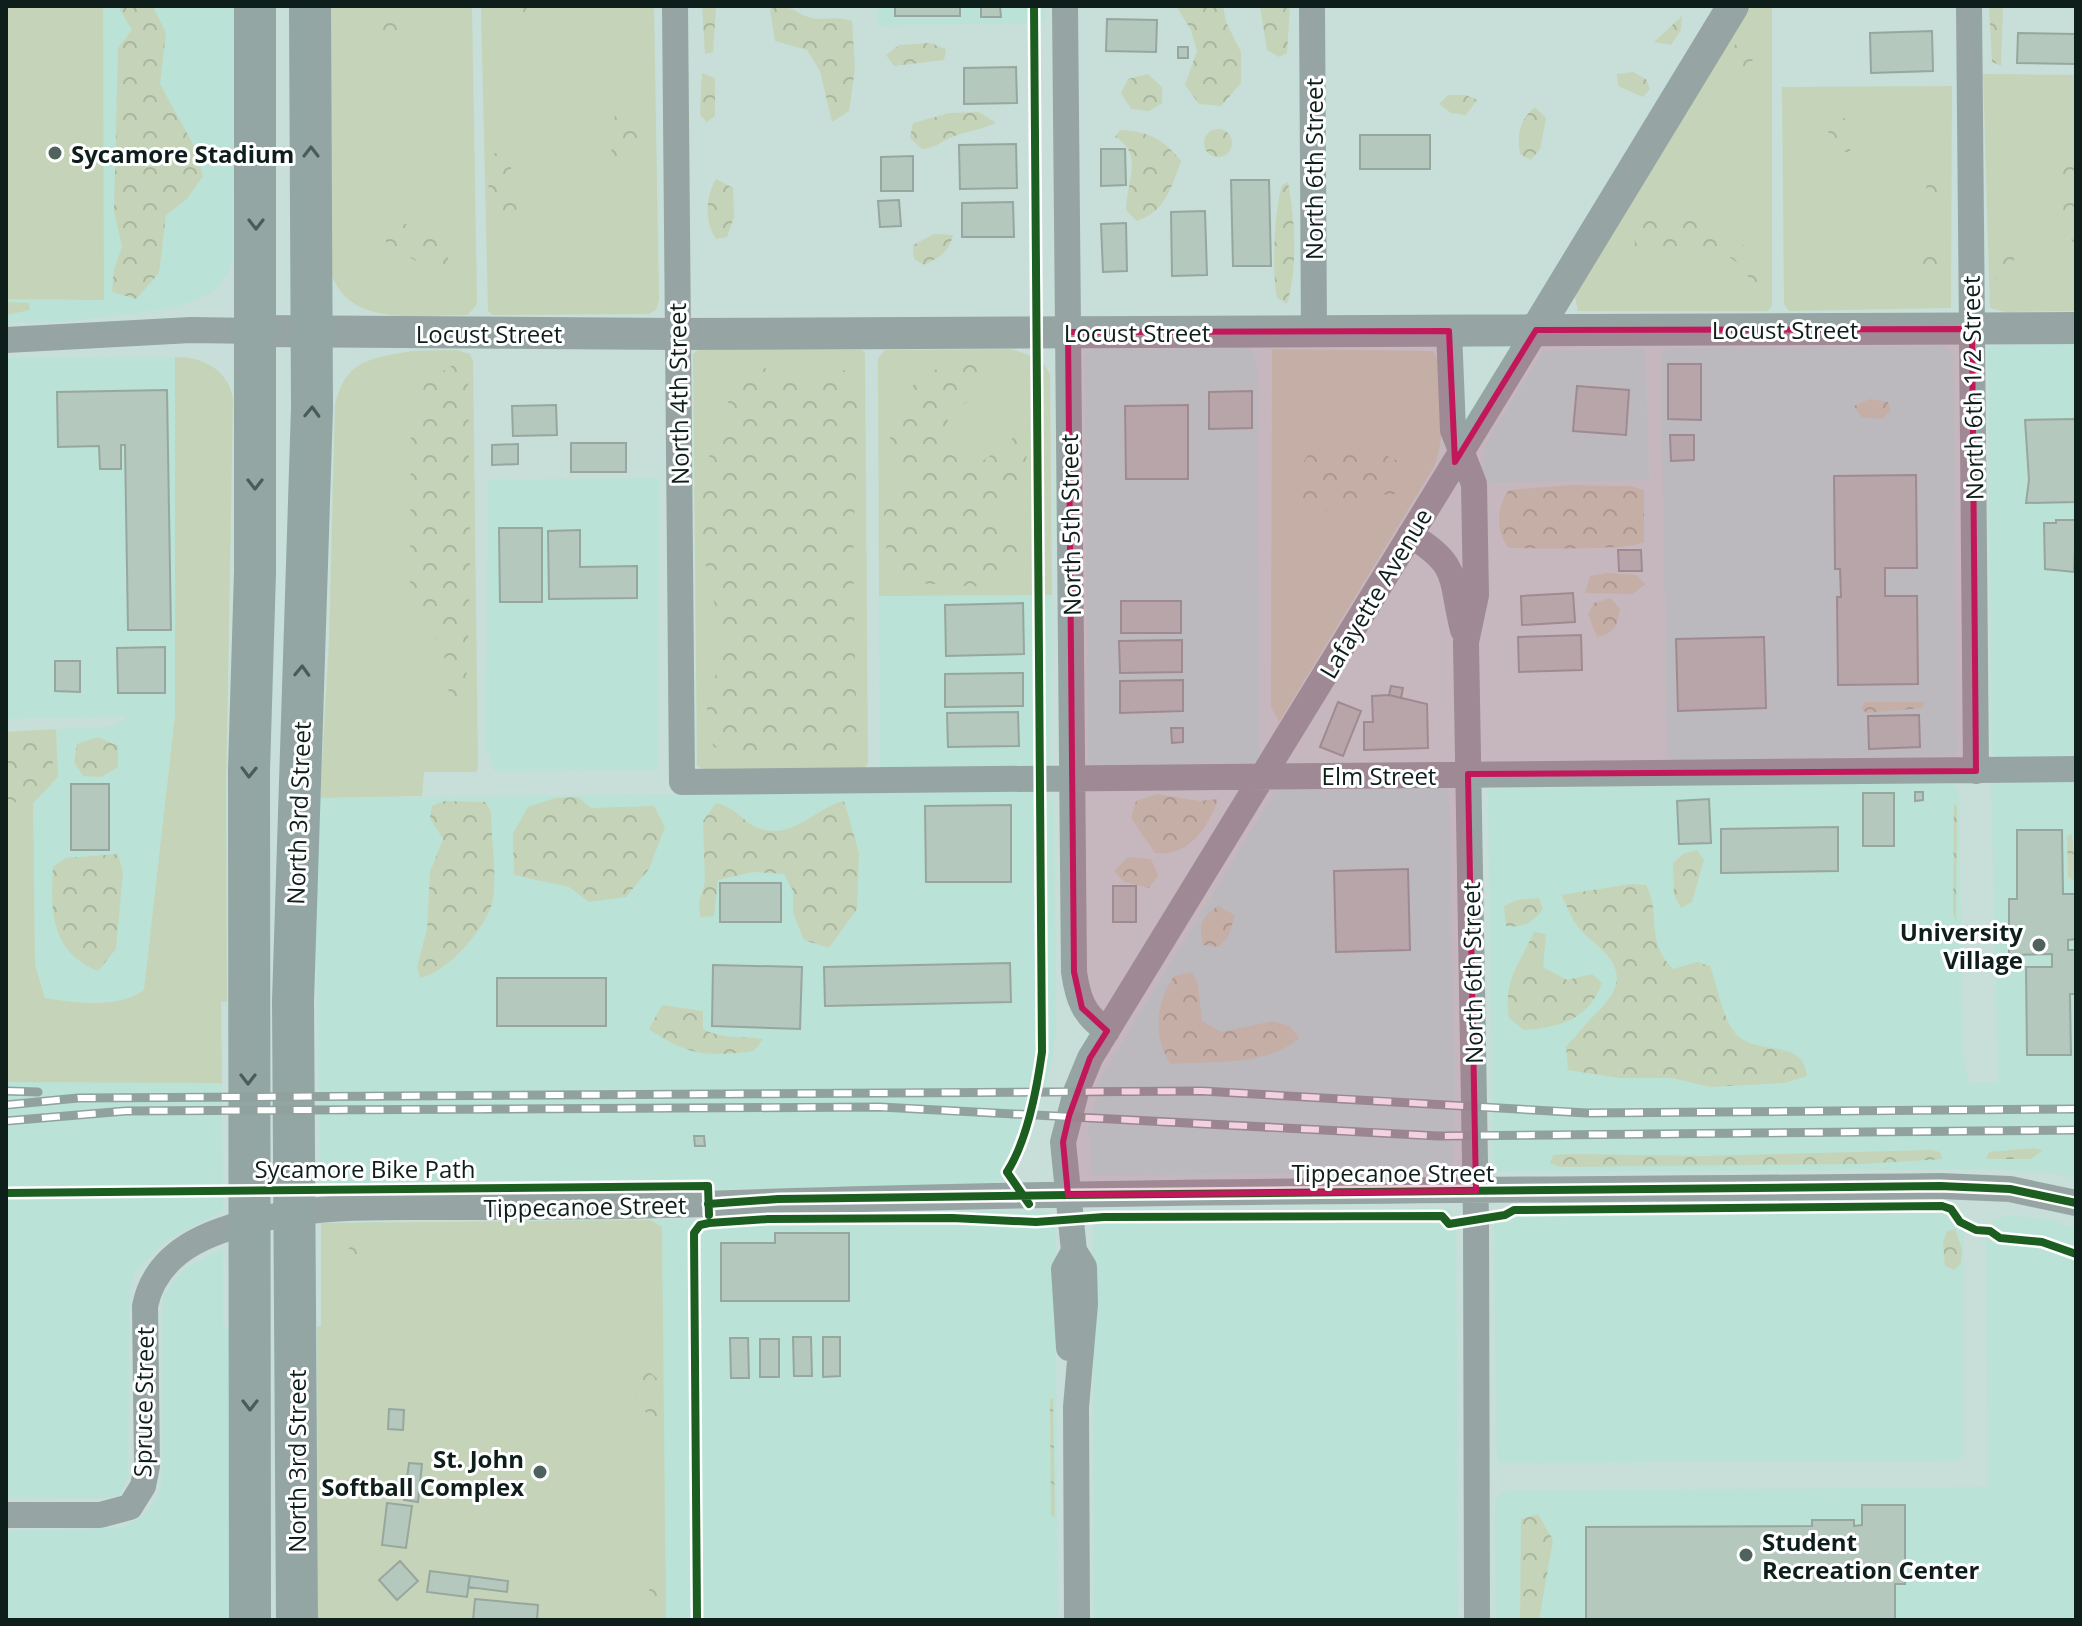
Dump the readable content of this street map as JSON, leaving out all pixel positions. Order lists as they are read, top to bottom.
{
  "streets": {
    "highway": ["North 3rd Street"],
    "street": [
      "North 6th Street",
      "Locust Street",
      "North 6th 1/2 Street",
      "North 4th Street",
      "North 5th Street",
      "Lafayette Avenue",
      "Elm Street",
      "Tippecanoe Street",
      "Spruce Street"
    ],
    "cycle path": ["Sycamore Bike Path"]
  },
  "crossings": [
    ["North 6th Street", "Locust Street"],
    ["North 6th Street", "Lafayette Avenue"],
    ["North 6th Street", "Elm Street"],
    ["North 6th Street", "Tippecanoe Street"],
    ["Locust Street", "North 6th 1/2 Street"],
    ["Locust Street", "North 4th Street"],
    ["Locust Street", "North 5th Street"],
    ["Locust Street", "Lafayette Avenue"],
    ["Locust Street", "North 3rd Street"],
    ["North 6th 1/2 Street", "Elm Street"],
    ["North 4th Street", "Elm Street"],
    ["North 5th Street", "Lafayette Avenue"],
    ["North 5th Street", "Elm Street"],
    ["Lafayette Avenue", "Elm Street"],
    ["Lafayette Avenue", "Tippecanoe Street"],
    ["Tippecanoe Street", "Spruce Street"]
  ],
  "places": [
    "Sycamore Stadium",
    "University Village",
    "St. John Softball Complex",
    "Student Recreation Center"
  ]
}
